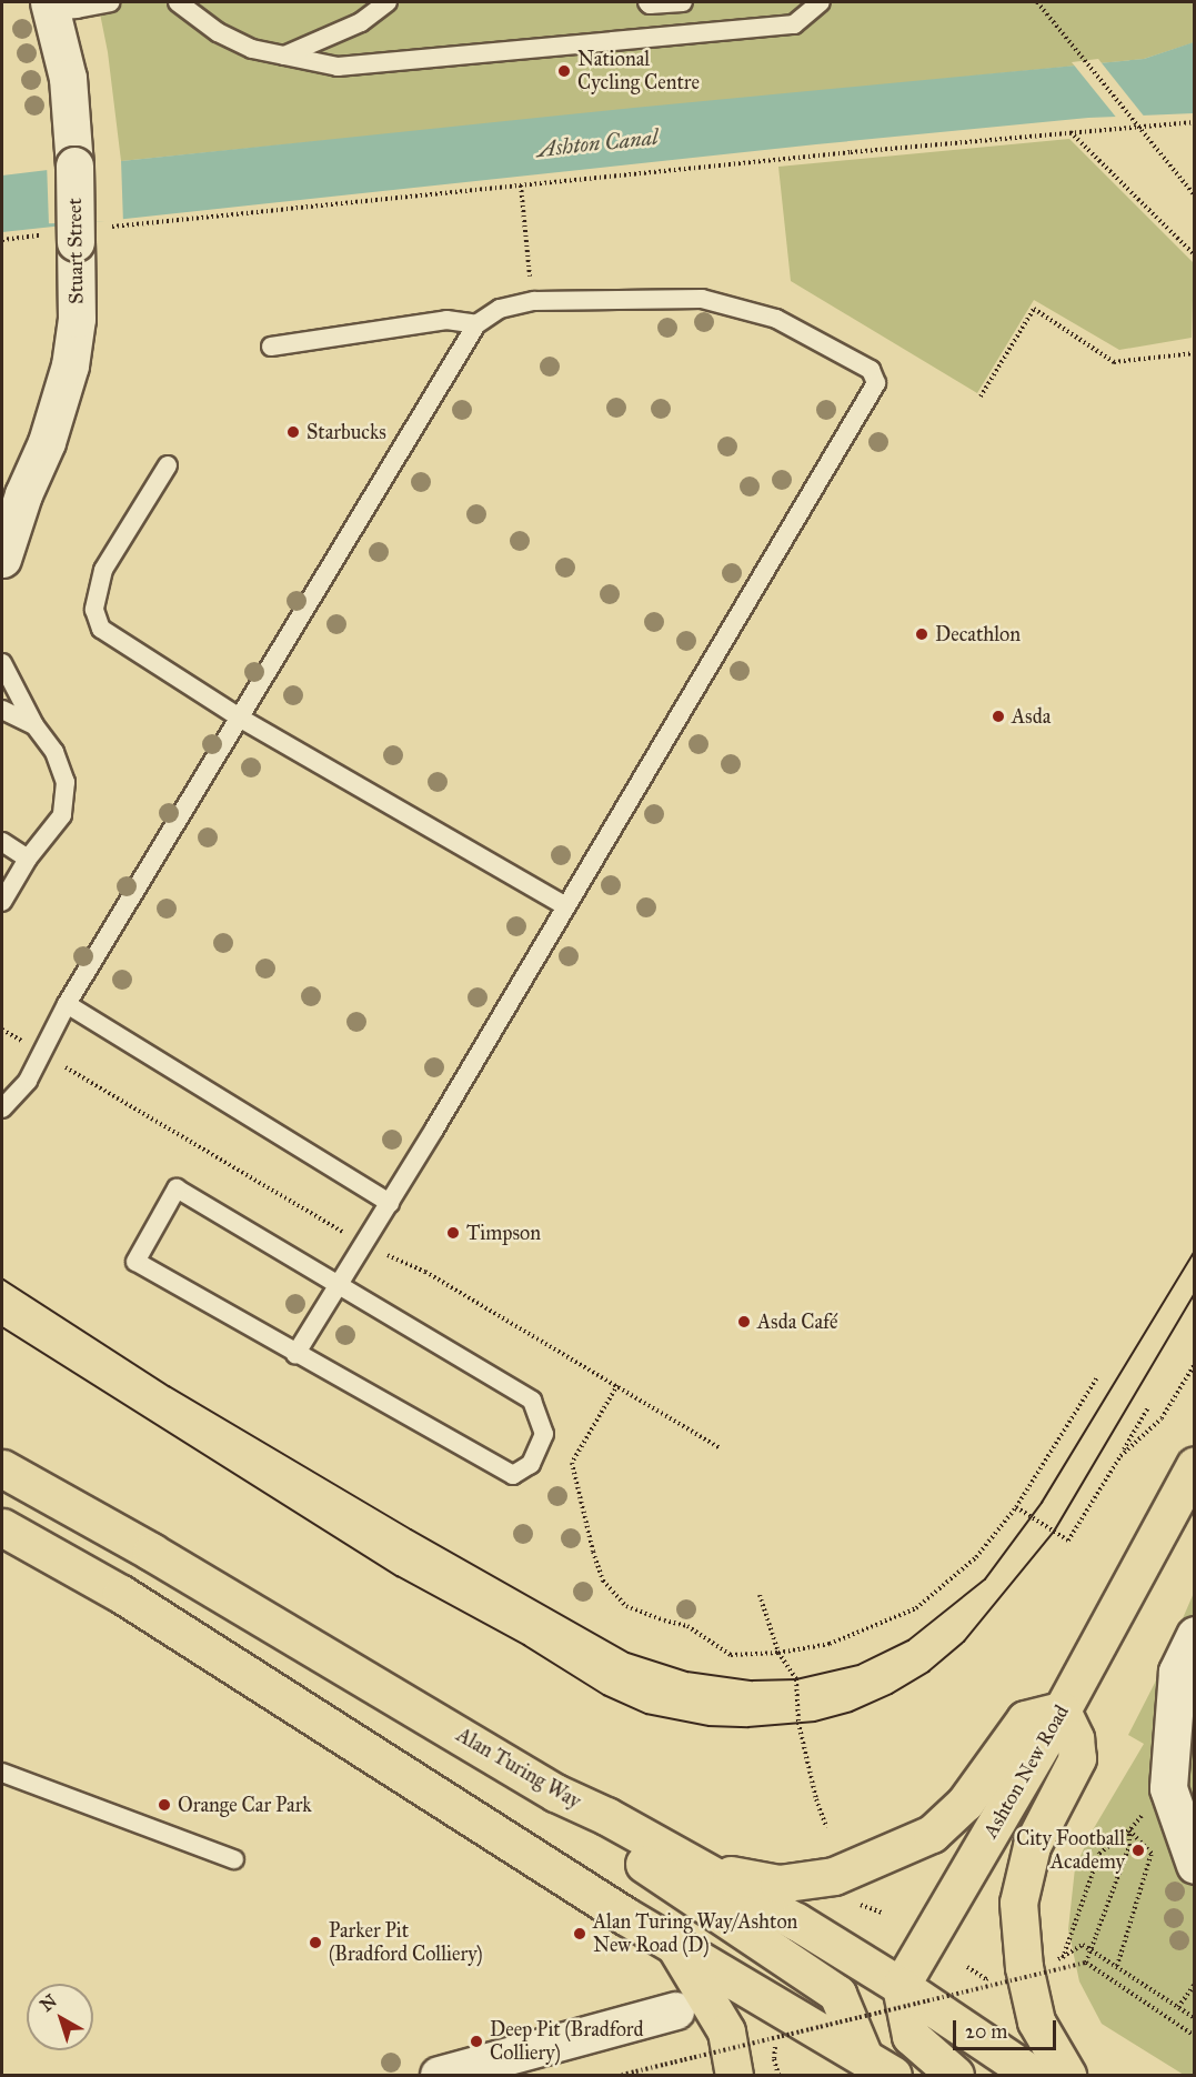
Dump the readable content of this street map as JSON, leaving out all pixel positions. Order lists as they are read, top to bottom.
{
  "streets": {
    "main road": ["Alan Turing Way", "Ashton New Road"],
    "street": ["Stuart Street"]
  },
  "crossings": [
    ["Alan Turing Way", "Ashton New Road"]
  ],
  "water": ["Ashton Canal"],
  "places": [
    "National Cycling Centre",
    "Starbucks",
    "Decathlon",
    "Asda",
    "Timpson",
    "Asda Café",
    "Orange Car Park",
    "City Football Academy",
    "Alan Turing Way/Ashton New Road (D)",
    "Parker Pit (Bradford Colliery)",
    "Deep Pit (Bradford Colliery)"
  ],
  "scale_bar": "20 m",
  "north": "top left"
}
